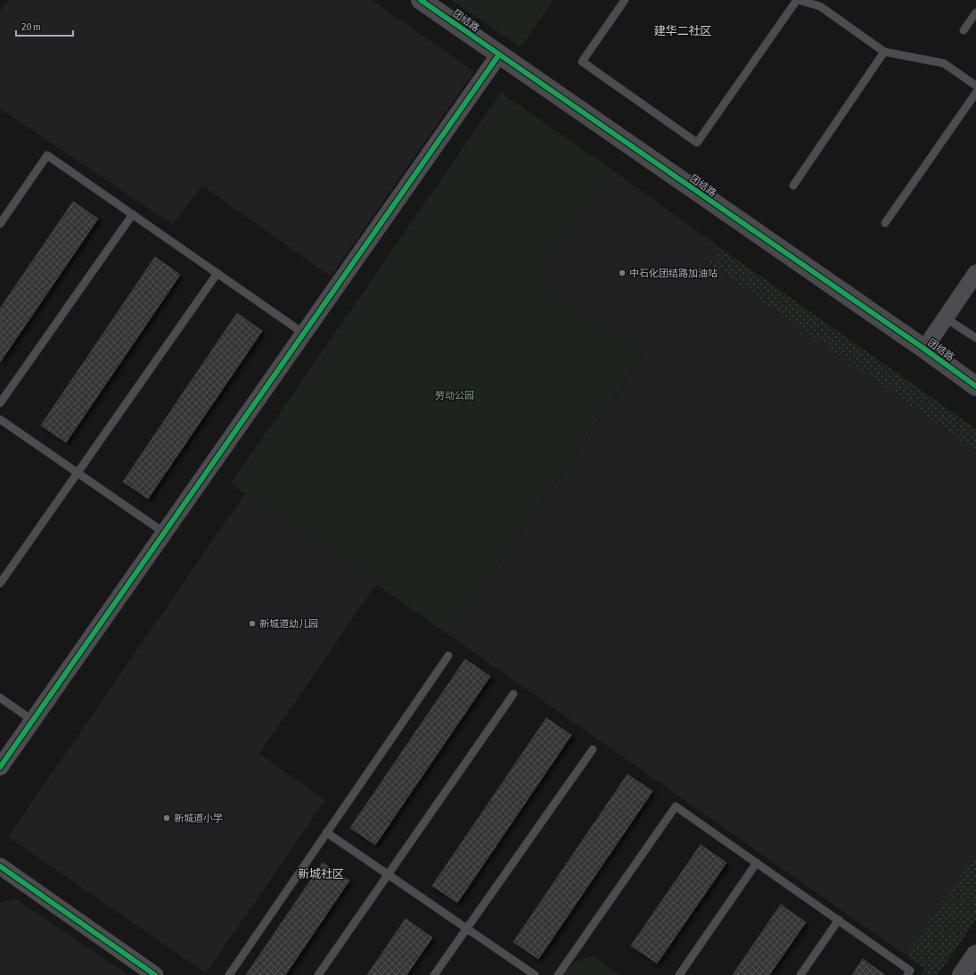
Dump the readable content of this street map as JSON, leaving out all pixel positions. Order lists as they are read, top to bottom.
{
  "streets": {
    "street": ["团结路"]
  },
  "districts": ["建华二社区", "新城社区"],
  "parks": ["劳动公园"],
  "places": ["中石化团结路加油站", "新城道幼儿园", "新城道小学"],
  "scale_bar": "20 m"
}
